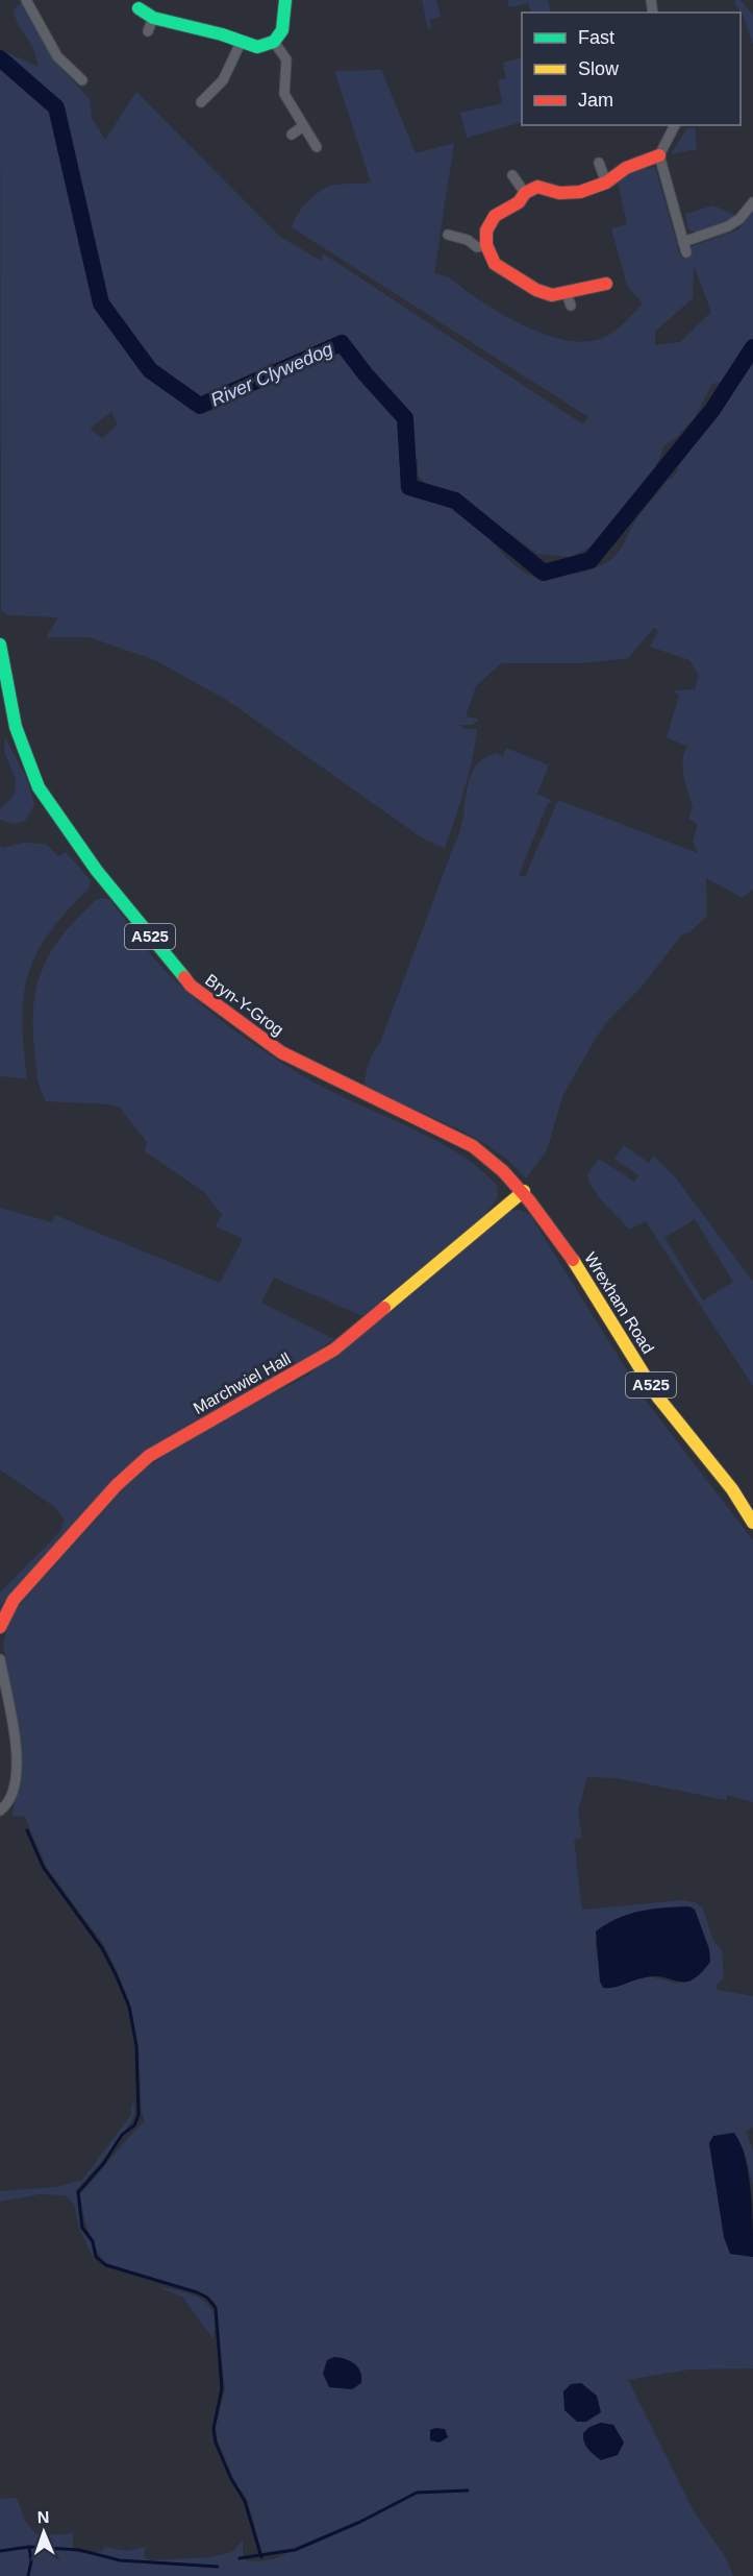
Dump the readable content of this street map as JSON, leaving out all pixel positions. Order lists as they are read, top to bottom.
{
  "streets": {
    "street": [
      "A525",
      "Bryn-Y-Grog",
      "Wrexham Road",
      "Marchwiel Hall"
    ]
  },
  "crossings": [
    ["Bryn-Y-Grog", "Wrexham Road"],
    ["Bryn-Y-Grog", "Marchwiel Hall"],
    ["Wrexham Road", "Marchwiel Hall"]
  ],
  "water": ["River Clywedog"],
  "legend": ["Fast", "Slow", "Jam"],
  "north": "top"
}
